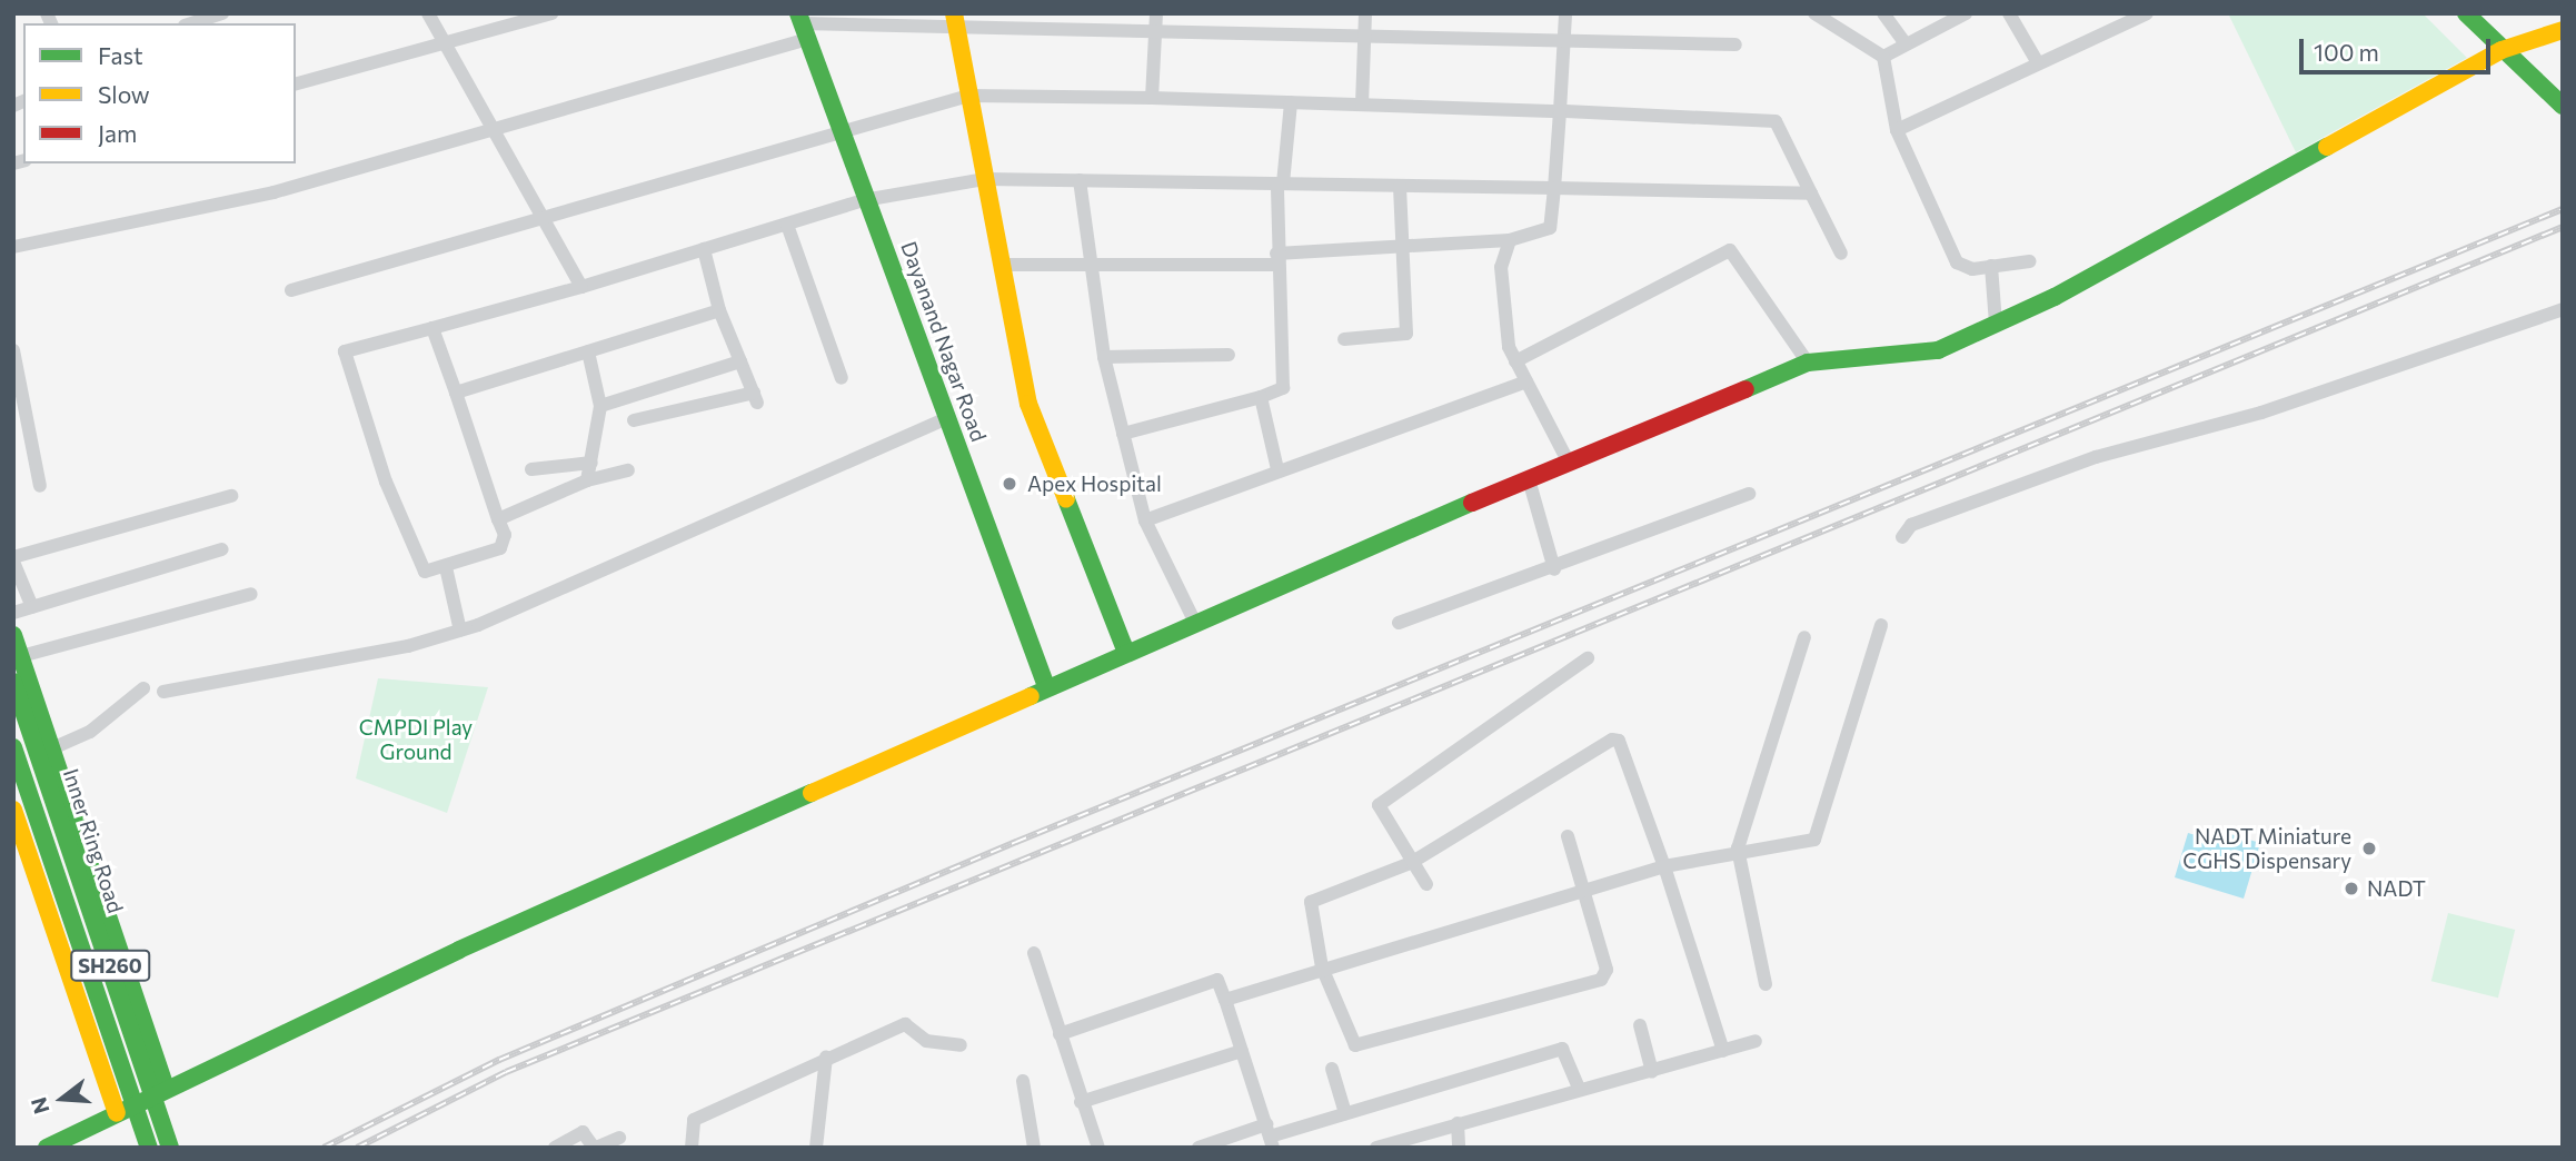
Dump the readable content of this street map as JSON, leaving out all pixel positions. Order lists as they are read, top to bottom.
{
  "streets": {
    "main road": ["Dayanand Nagar Road", "Inner Ring Road", "SH260"]
  },
  "parks": ["CMPDI Play Ground"],
  "places": ["Apex Hospital", "NADT Miniature CGHS Dispensary", "NADT"],
  "legend": ["Fast", "Slow", "Jam"],
  "scale_bar": "100 m",
  "north": "left"
}
